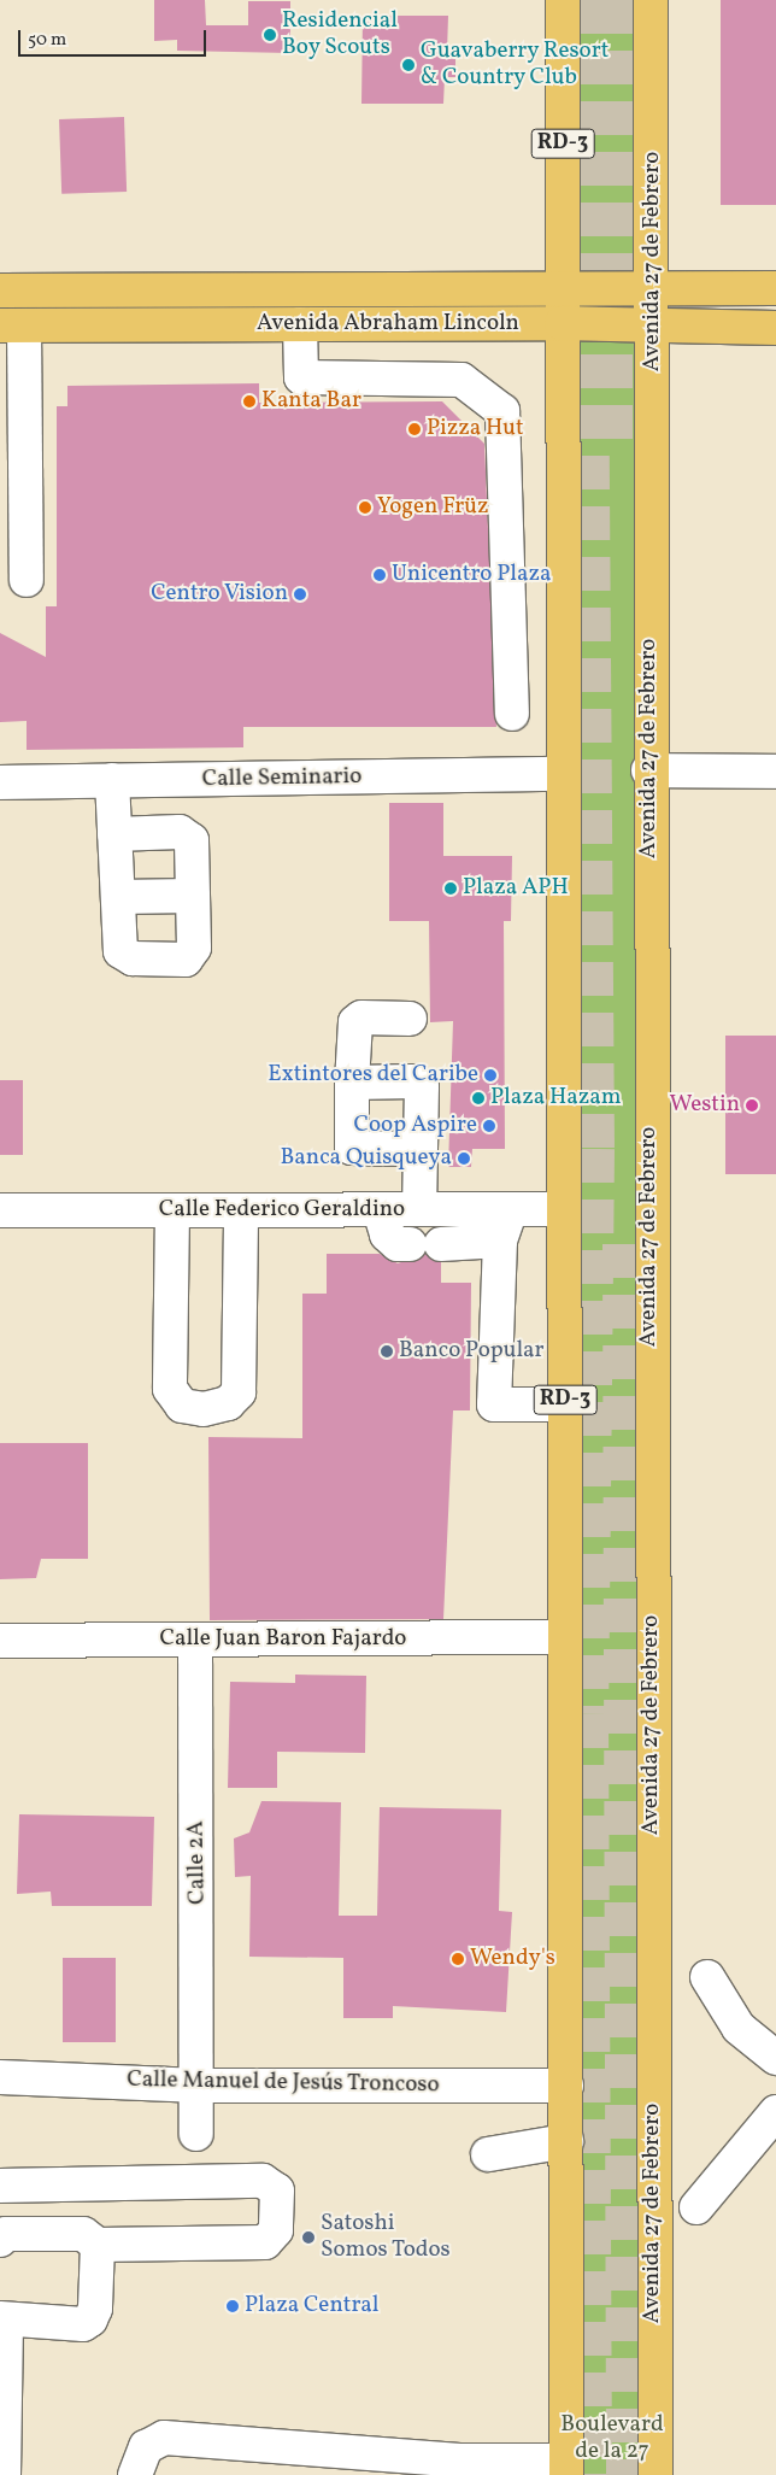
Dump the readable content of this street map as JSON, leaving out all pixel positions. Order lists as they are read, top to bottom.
{
  "streets": {
    "main road": ["RD-3", "Avenida 27 de Febrero", "Avenida Abraham Lincoln"],
    "street": [
      "Calle Seminario",
      "Calle Federico Geraldino",
      "Calle Juan Baron Fajardo",
      "Calle 2A",
      "Calle Manuel de Jesús Troncoso"
    ]
  },
  "crossings": [
    ["RD-3", "Avenida Abraham Lincoln"],
    ["RD-3", "Calle Seminario"],
    ["RD-3", "Calle Federico Geraldino"],
    ["RD-3", "Calle Juan Baron Fajardo"],
    ["RD-3", "Calle Manuel de Jesús Troncoso"],
    ["Avenida 27 de Febrero", "Avenida Abraham Lincoln"],
    ["Calle Juan Baron Fajardo", "Calle 2A"],
    ["Calle 2A", "Calle Manuel de Jesús Troncoso"]
  ],
  "parks": ["Boulevard de la 27"],
  "places": [
    "Residencial Boy Scouts",
    "Guavaberry Resort & Country Club",
    "Kanta Bar",
    "Pizza Hut",
    "Yogen Früz",
    "Unicentro Plaza",
    "Centro Vision",
    "Plaza APH",
    "Extintores del Caribe",
    "Plaza Hazam",
    "Westin",
    "Coop Aspire",
    "Banca Quisqueya",
    "Banco Popular",
    "Wendy's",
    "Satoshi Somos Todos",
    "Plaza Central"
  ],
  "scale_bar": "50 m"
}
